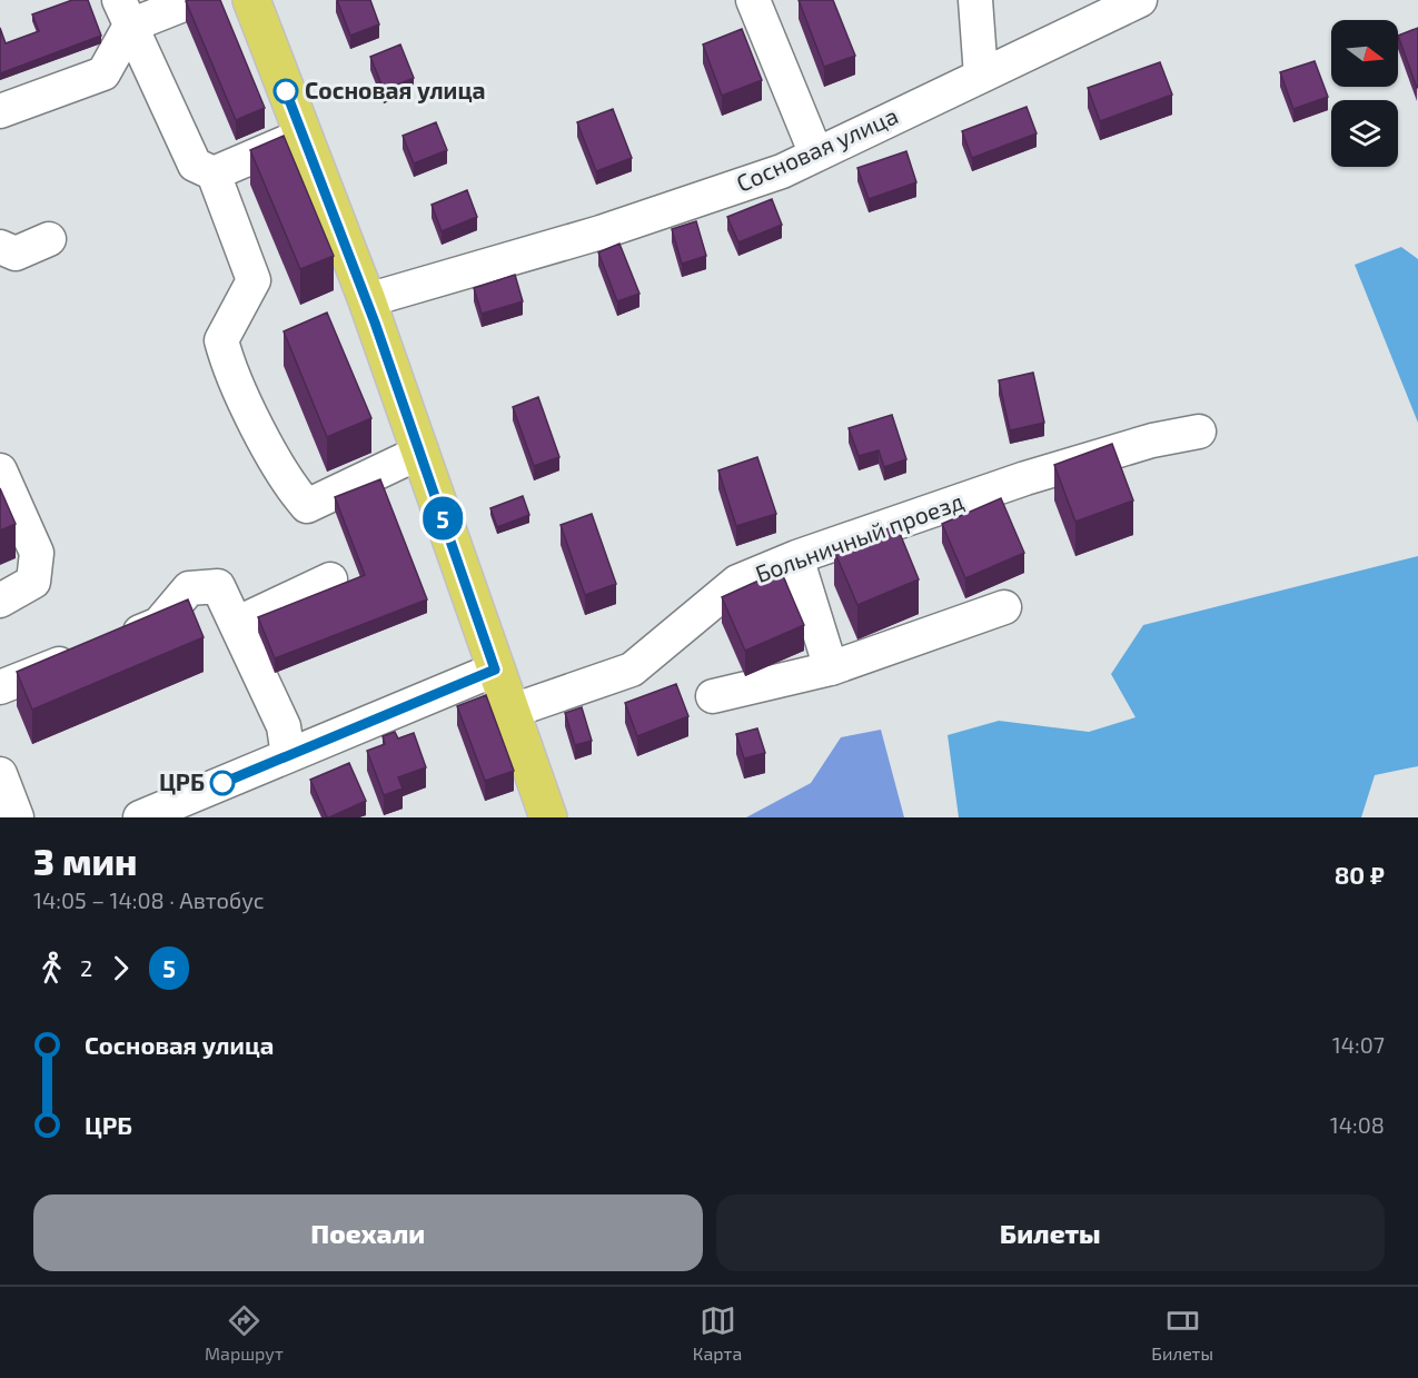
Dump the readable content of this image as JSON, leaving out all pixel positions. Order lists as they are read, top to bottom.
{
  "streets": {
    "street": ["Сосновая улица", "Больничный проезд"]
  },
  "places": ["Сосновая улица", "ЦРБ"],
  "lines": ["bus line 5"],
  "north": "right",
  "page": {
    "on_map": "5",
    "heading": ["3 мин", "14:05 – 14:08 · Автобус", "80 ₽"],
    "legs": ["2", "5"],
    "list": [
      {
        "name": "Сосновая улица",
        "value": "14:07"
      },
      {
        "name": "ЦРБ",
        "value": "14:08"
      }
    ],
    "buttons": ["Поехали", "Билеты"],
    "tabs": ["Маршрут", "Карта", "Билеты"]
  }
}
